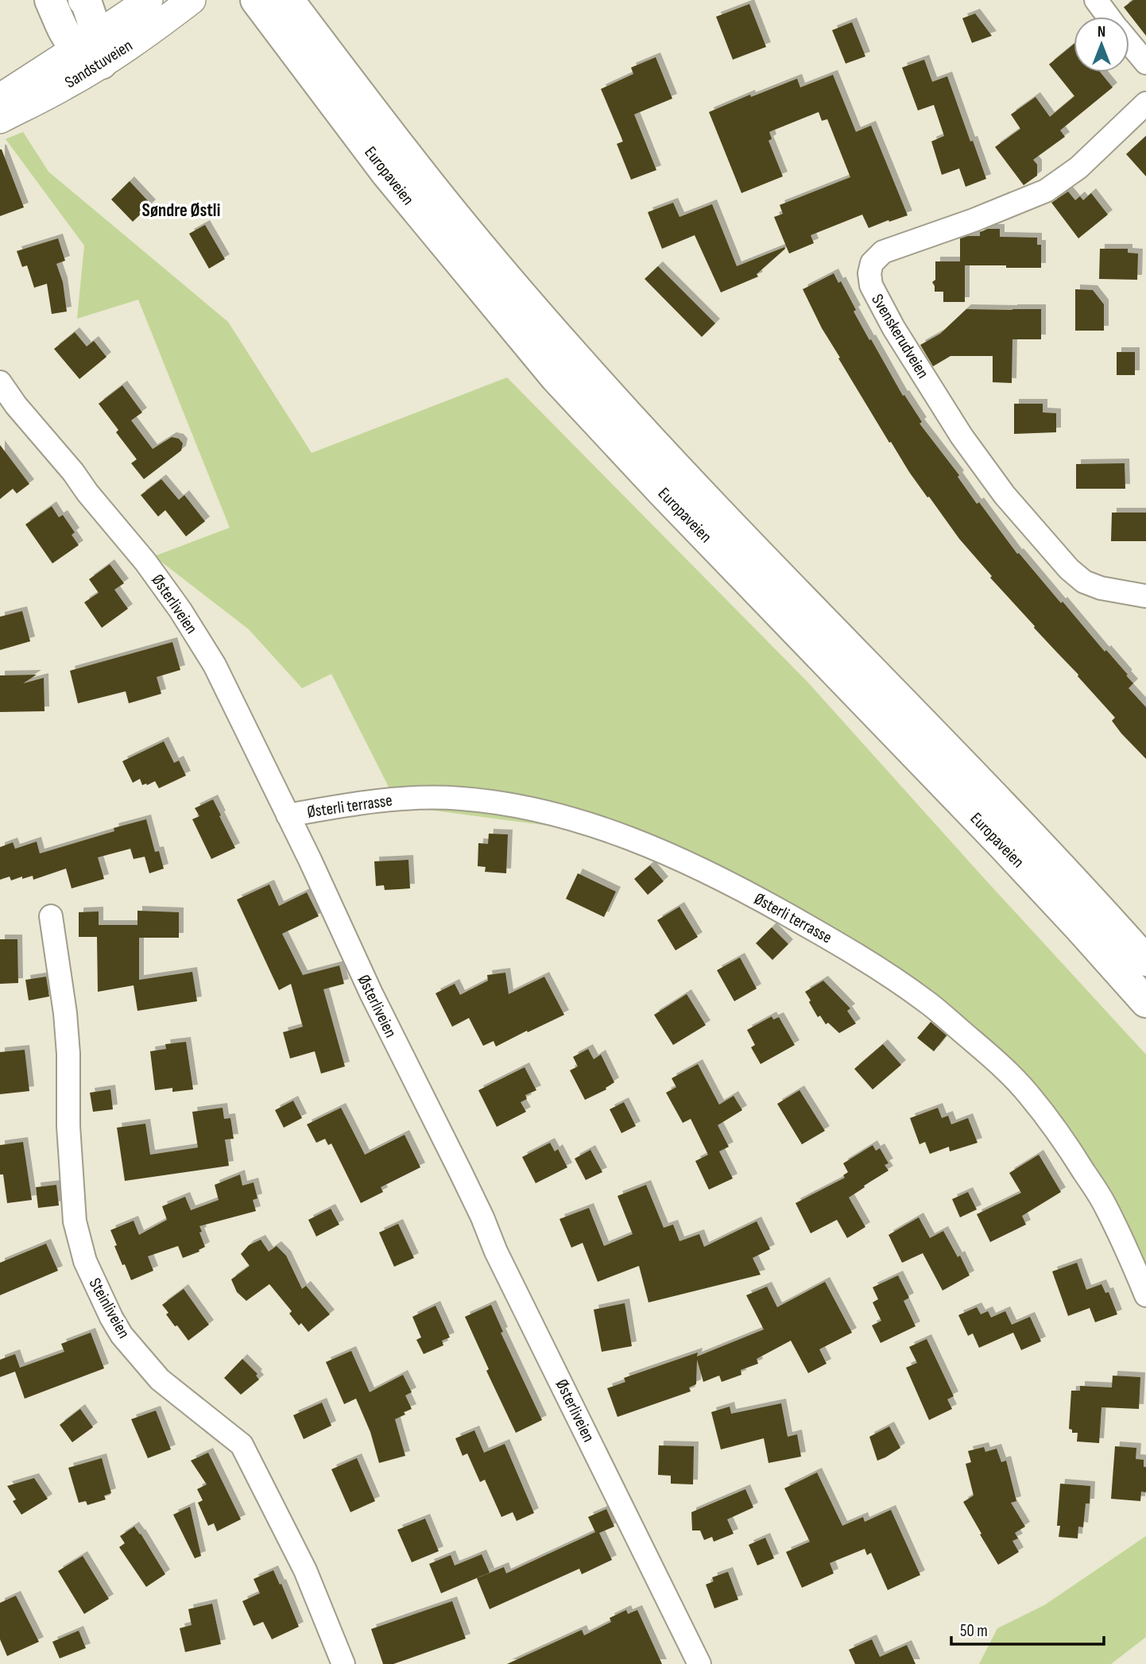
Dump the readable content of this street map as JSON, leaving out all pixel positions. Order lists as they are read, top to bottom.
{
  "streets": {
    "highway": ["Europaveien"],
    "main road": ["Sandstuveien"],
    "street": [
      "Svenskerudveien",
      "Østerliveien",
      "Østerli terrasse",
      "Steinliveien"
    ]
  },
  "crossings": [
    ["Østerliveien", "Østerli terrasse"]
  ],
  "districts": ["Søndre Østli"],
  "scale_bar": "50 m",
  "north": "top"
}
